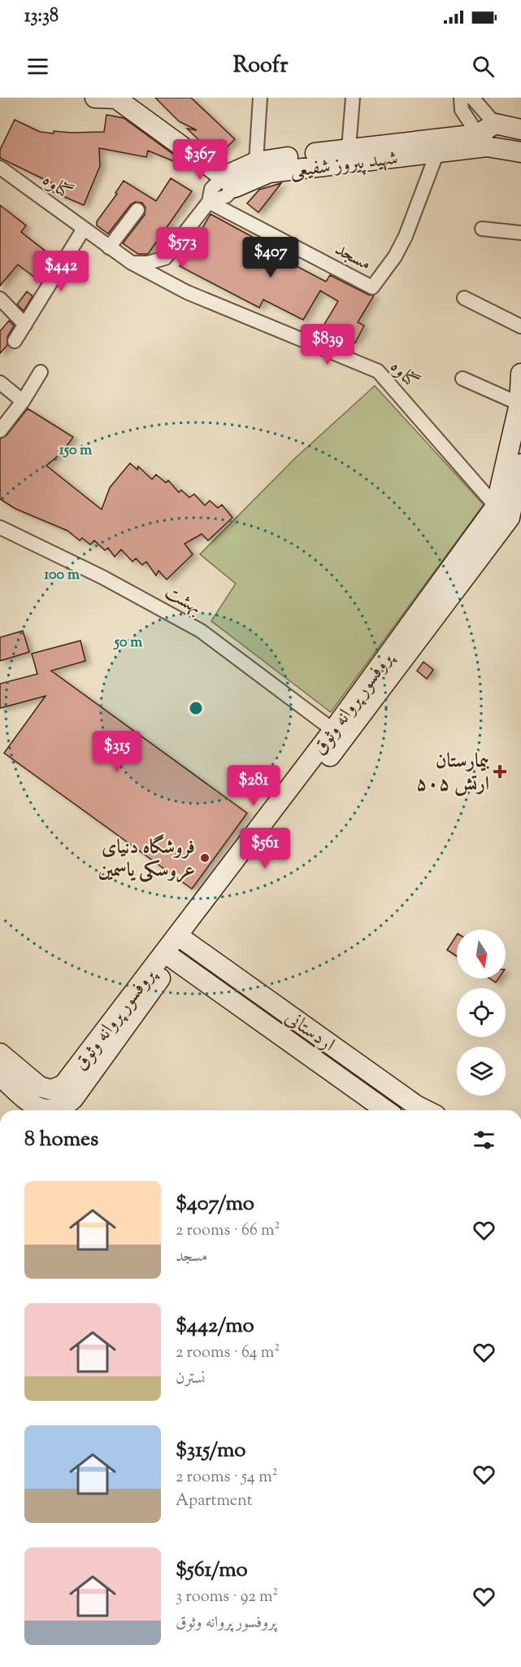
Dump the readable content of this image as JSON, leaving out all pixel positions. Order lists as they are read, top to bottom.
{
  "streets": {
    "main road": ["شهید پیروز شفیعی", "پروفسور پروانه وثوق", "اردستانی"],
    "street": ["گناوه", "مسجد", "بهشت"]
  },
  "crossings": [
    ["شهید پیروز شفیعی", "مسجد"],
    ["گناوه", "پروفسور پروانه وثوق"],
    ["بهشت", "پروفسور پروانه وثوق"],
    ["پروفسور پروانه وثوق", "اردستانی"]
  ],
  "places": {
    "health": ["بیمارستان ۵۰۵ ارتش"],
    "other": ["فروشگاه دنیای عروسکی یاسمین"]
  },
  "north": "bottom",
  "page": {
    "status": "13:38",
    "header": "Roofr",
    "price": [
      "$367",
      "$573",
      "$407",
      "$442",
      "$839",
      "$315",
      "$281",
      "$561"
    ],
    "heading": "8 homes",
    "list": [
      {
        "name": "$407/mo",
        "note": "2 rooms · 66 m² · مسجد"
      },
      {
        "name": "$442/mo",
        "note": "2 rooms · 64 m² · نسترن"
      },
      {
        "name": "$315/mo",
        "note": "2 rooms · 54 m² · Apartment"
      },
      {
        "name": "$561/mo",
        "note": "3 rooms · 92 m² · پروفسور پروانه وثوق"
      }
    ]
  },
  "rings": ["150 m", "100 m", "50 m"]
}
